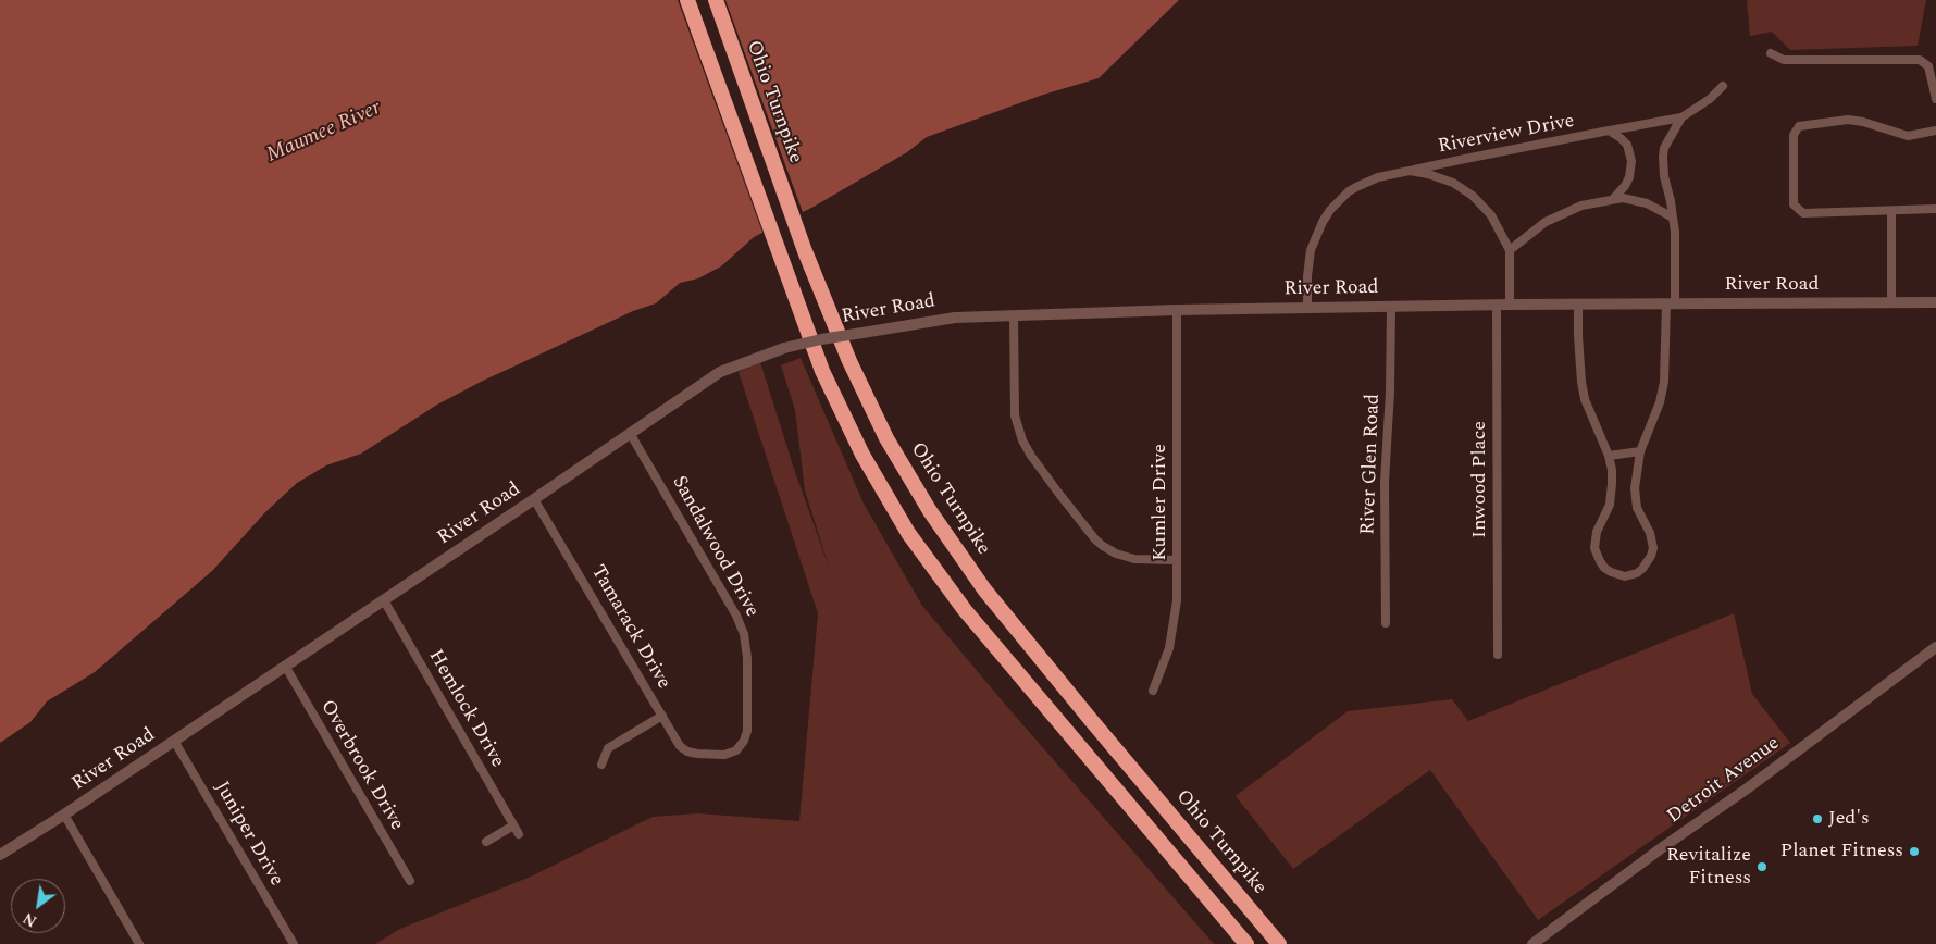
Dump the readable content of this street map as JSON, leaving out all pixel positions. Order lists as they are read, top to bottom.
{
  "streets": {
    "highway": ["Ohio Turnpike"],
    "street": [
      "Riverview Drive",
      "River Road",
      "River Glen Road",
      "Inwood Place",
      "Kumler Drive",
      "Sandalwood Drive",
      "Tamarack Drive",
      "Hemlock Drive",
      "Overbrook Drive",
      "Detroit Avenue",
      "Juniper Drive"
    ]
  },
  "crossings": [
    ["Riverview Drive", "River Road"],
    ["River Road", "River Glen Road"],
    ["River Road", "Inwood Place"],
    ["River Road", "Kumler Drive"],
    ["River Road", "Sandalwood Drive"],
    ["River Road", "Tamarack Drive"],
    ["River Road", "Hemlock Drive"],
    ["River Road", "Overbrook Drive"],
    ["River Road", "Juniper Drive"],
    ["Sandalwood Drive", "Tamarack Drive"]
  ],
  "water": ["Maumee River"],
  "places": ["Jed's", "Planet Fitness", "Revitalize Fitness"],
  "north": "bottom left"
}
